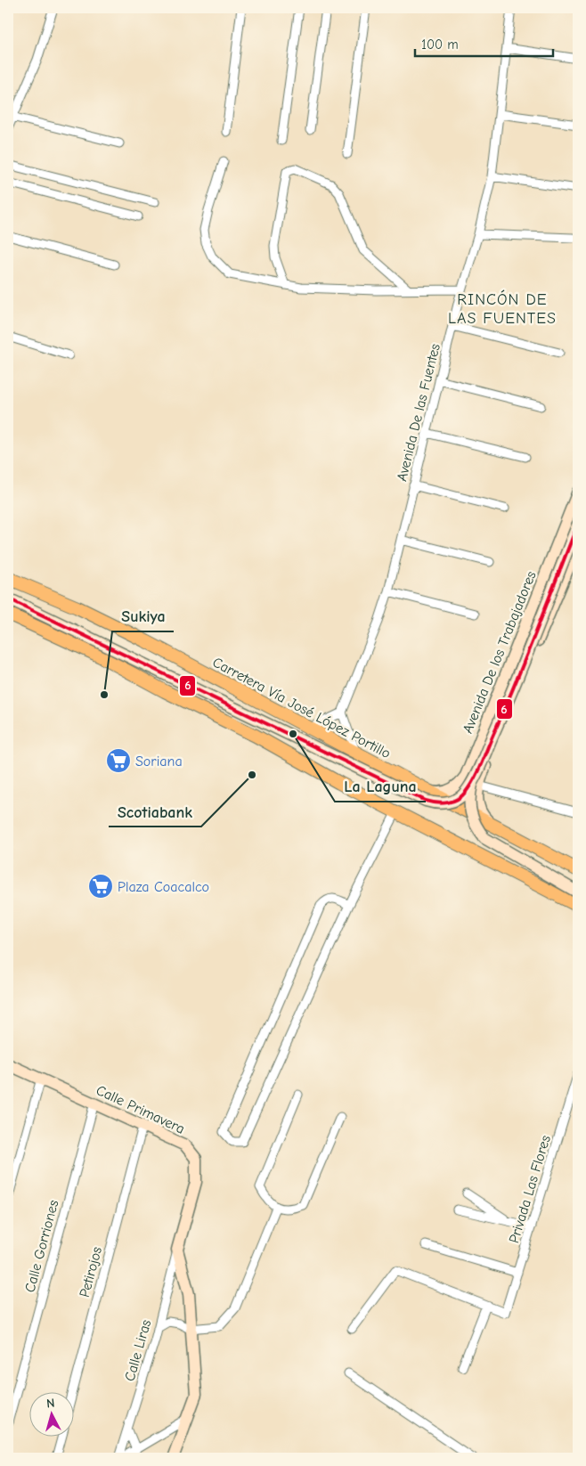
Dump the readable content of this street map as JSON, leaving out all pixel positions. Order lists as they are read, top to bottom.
{
  "streets": {
    "main road": ["Avenida De los Trabajadores", "Carretera Vía José López Portillo", "Calle Primavera"],
    "street": [
      "Avenida De las Fuentes",
      "Privada Las Flores",
      "Calle Gorriones",
      "Petirojos",
      "Calle Liras"
    ]
  },
  "crossings": [
    ["Calle Primavera", "Calle Gorriones"],
    ["Calle Primavera", "Petirojos"],
    ["Calle Primavera", "Calle Liras"]
  ],
  "districts": ["RINCÓN DE LAS FUENTES"],
  "places": {
    "other": ["Sukiya", "La Laguna", "Scotiabank"],
    "supermarket": ["Soriana", "Plaza Coacalco"]
  },
  "lines": ["transit line 6"],
  "scale_bar": "100 m",
  "north": "top"
}
